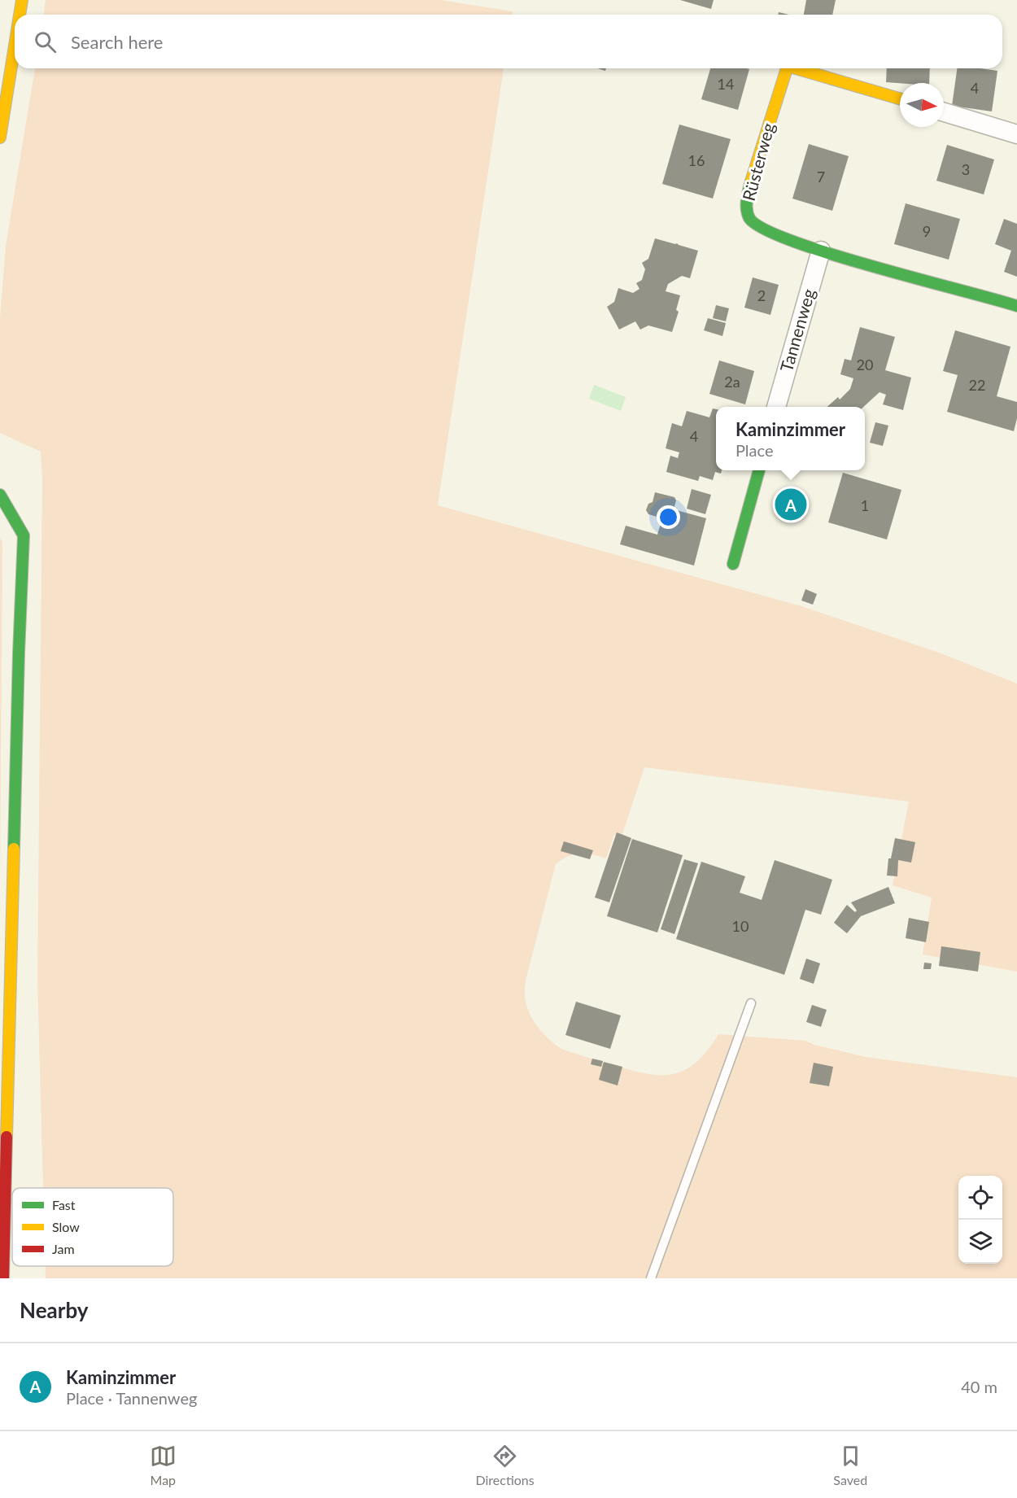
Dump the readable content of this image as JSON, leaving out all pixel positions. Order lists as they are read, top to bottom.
{
  "streets": {
    "street": ["Rüsterweg", "Tannenweg"]
  },
  "crossings": [
    ["Rüsterweg", "Tannenweg"]
  ],
  "house_numbers": [
    "14",
    "4",
    "16",
    "3",
    "7",
    "9",
    "2",
    "20",
    "2a",
    "22",
    "4",
    "1",
    "10"
  ],
  "legend": ["Fast", "Slow", "Jam"],
  "north": "right",
  "page": {
    "search": "Search here",
    "popup": ["Kaminzimmer", "Place"],
    "pins": "A",
    "heading": "Nearby",
    "list": [
      {
        "mark": "A",
        "name": "Kaminzimmer",
        "note": "Place · Tannenweg",
        "value": "40 m"
      }
    ],
    "nav": ["Map", "Directions", "Saved"]
  }
}
